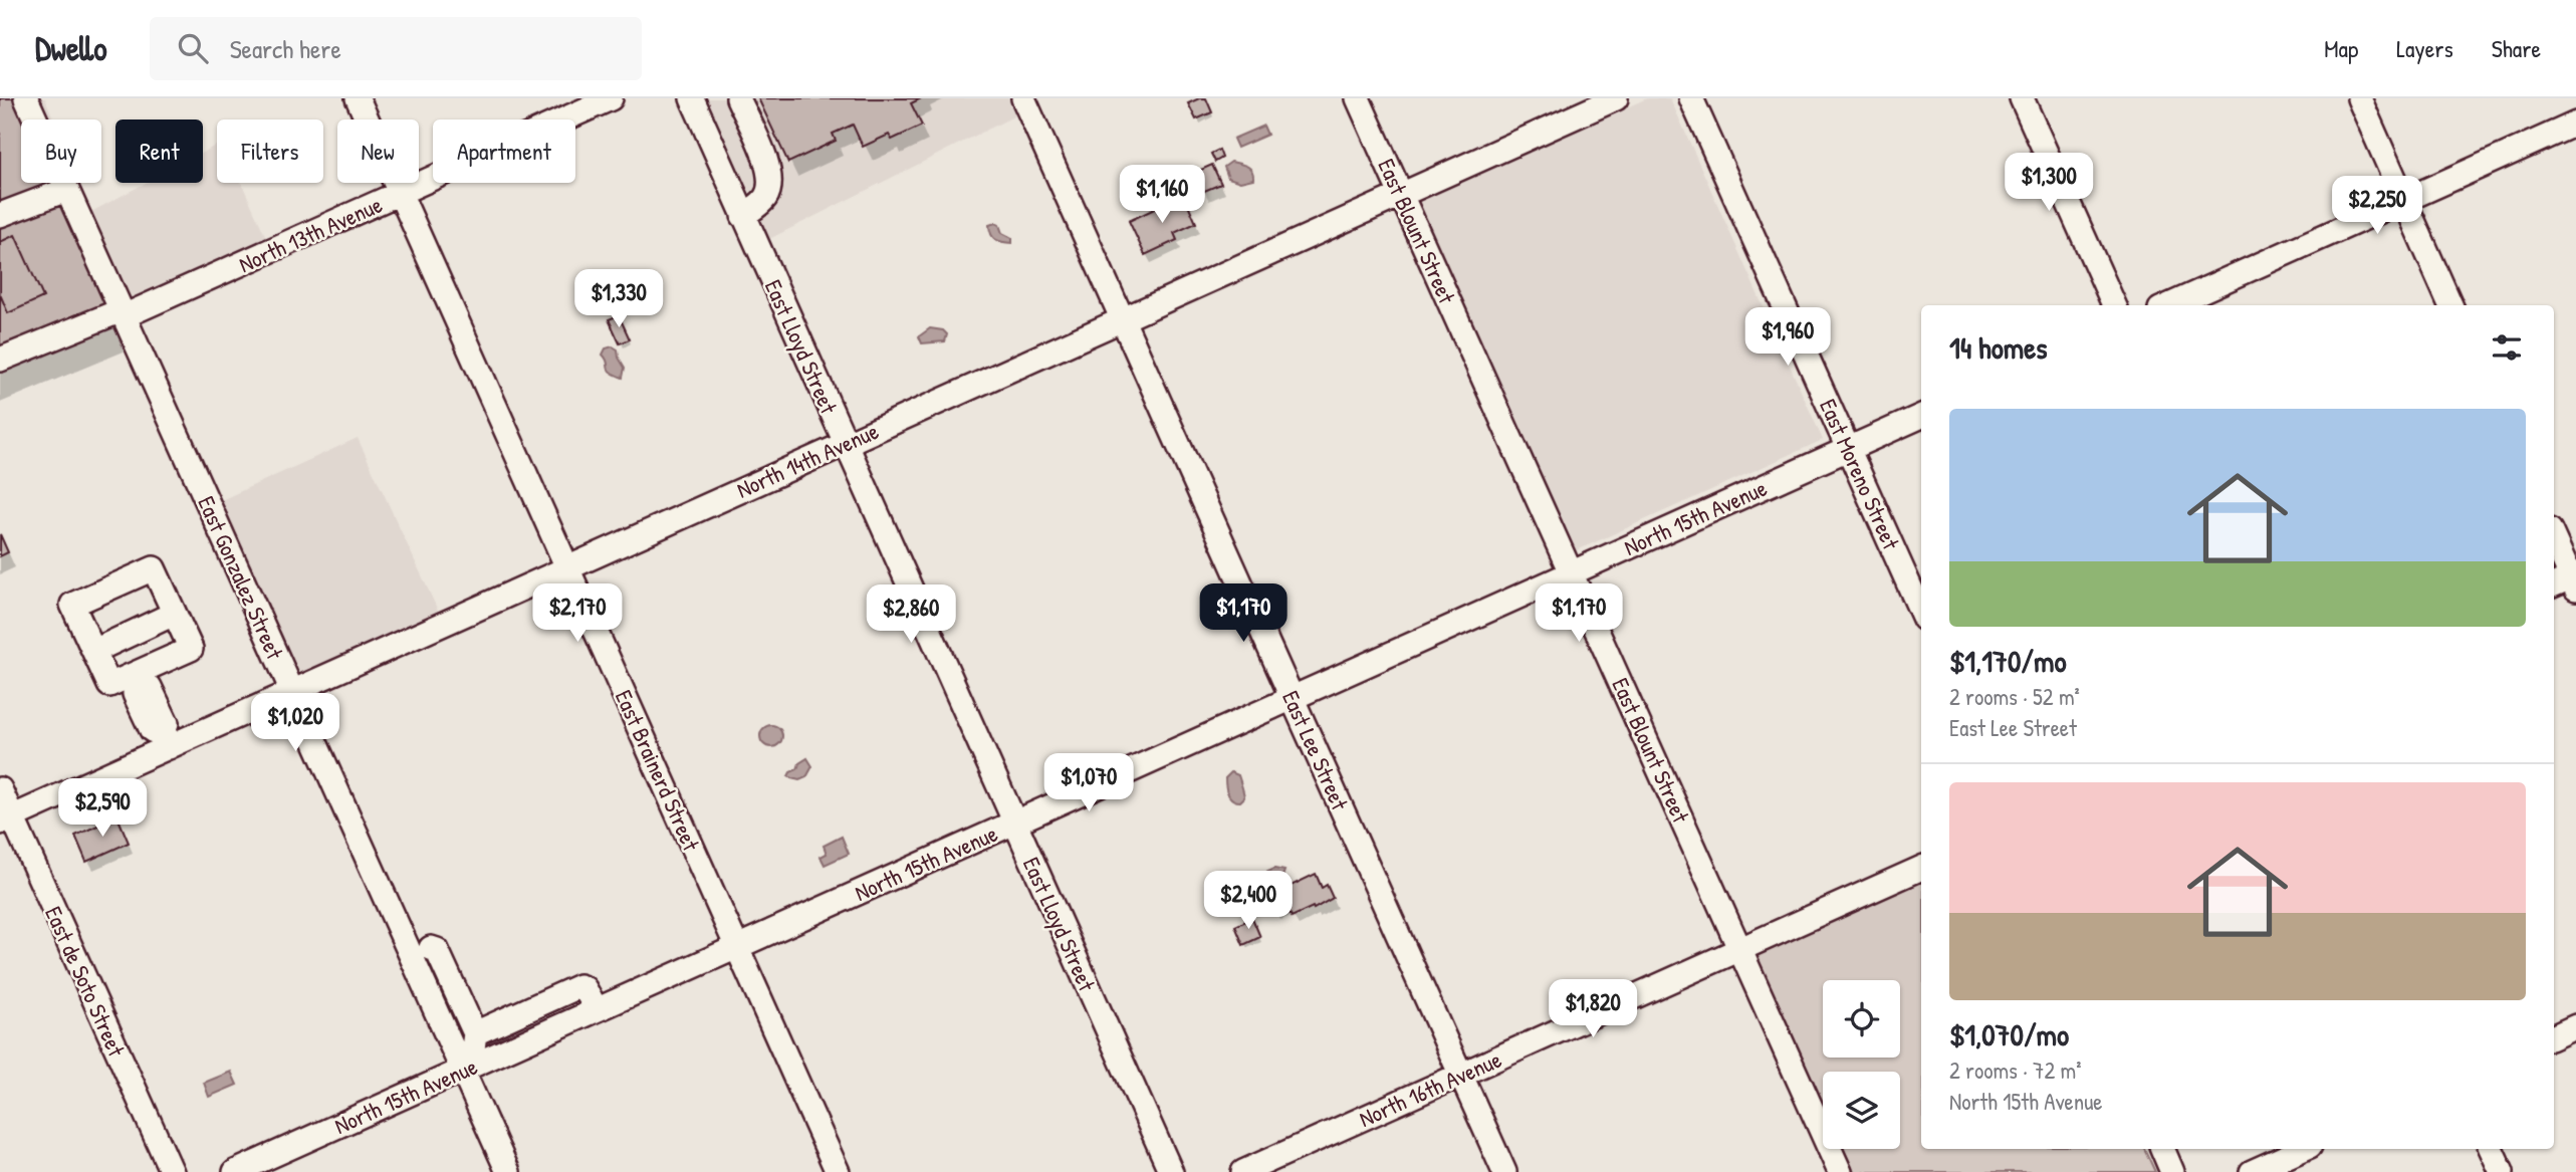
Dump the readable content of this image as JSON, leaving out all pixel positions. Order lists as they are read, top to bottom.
{
  "streets": {
    "street": [
      "East Blount Street",
      "North 13th Avenue",
      "East Lloyd Street",
      "North 14th Avenue",
      "East Moreno Street",
      "North 15th Avenue",
      "East Gonzalez Street",
      "East Lee Street",
      "East Brainerd Street",
      "East de Soto Street",
      "North 16th Avenue"
    ]
  },
  "crossings": [
    ["East Blount Street", "North 14th Avenue"],
    ["East Blount Street", "North 15th Avenue"],
    ["East Blount Street", "North 16th Avenue"],
    ["North 13th Avenue", "East Gonzalez Street"],
    ["North 13th Avenue", "East Brainerd Street"],
    ["East Lloyd Street", "North 14th Avenue"],
    ["East Lloyd Street", "North 15th Avenue"],
    ["North 14th Avenue", "East Gonzalez Street"],
    ["North 14th Avenue", "East Lee Street"],
    ["North 14th Avenue", "East Brainerd Street"],
    ["North 14th Avenue", "East de Soto Street"],
    ["East Moreno Street", "North 15th Avenue"],
    ["North 15th Avenue", "East Gonzalez Street"],
    ["North 15th Avenue", "East Lee Street"],
    ["North 15th Avenue", "East Brainerd Street"],
    ["East Lee Street", "North 16th Avenue"]
  ],
  "page": {
    "header": "Dwello",
    "search": "Search here",
    "nav": ["Map", "Layers", "Share"],
    "chip": [
      "Buy",
      "Rent",
      "Filters",
      "New",
      "Apartment"
    ],
    "price": [
      "$1,300",
      "$1,160",
      "$2,250",
      "$1,330",
      "$1,960",
      "$2,170",
      "$1,170",
      "$1,170",
      "$2,860",
      "$1,020",
      "$1,070",
      "$2,590",
      "$2,400",
      "$1,820"
    ],
    "heading": "14 homes",
    "list": [
      {
        "name": "$1,170/mo",
        "note": "2 rooms · 52 m² · East Lee Street"
      },
      {
        "name": "$1,070/mo",
        "note": "2 rooms · 72 m² · North 15th Avenue"
      }
    ]
  }
}
